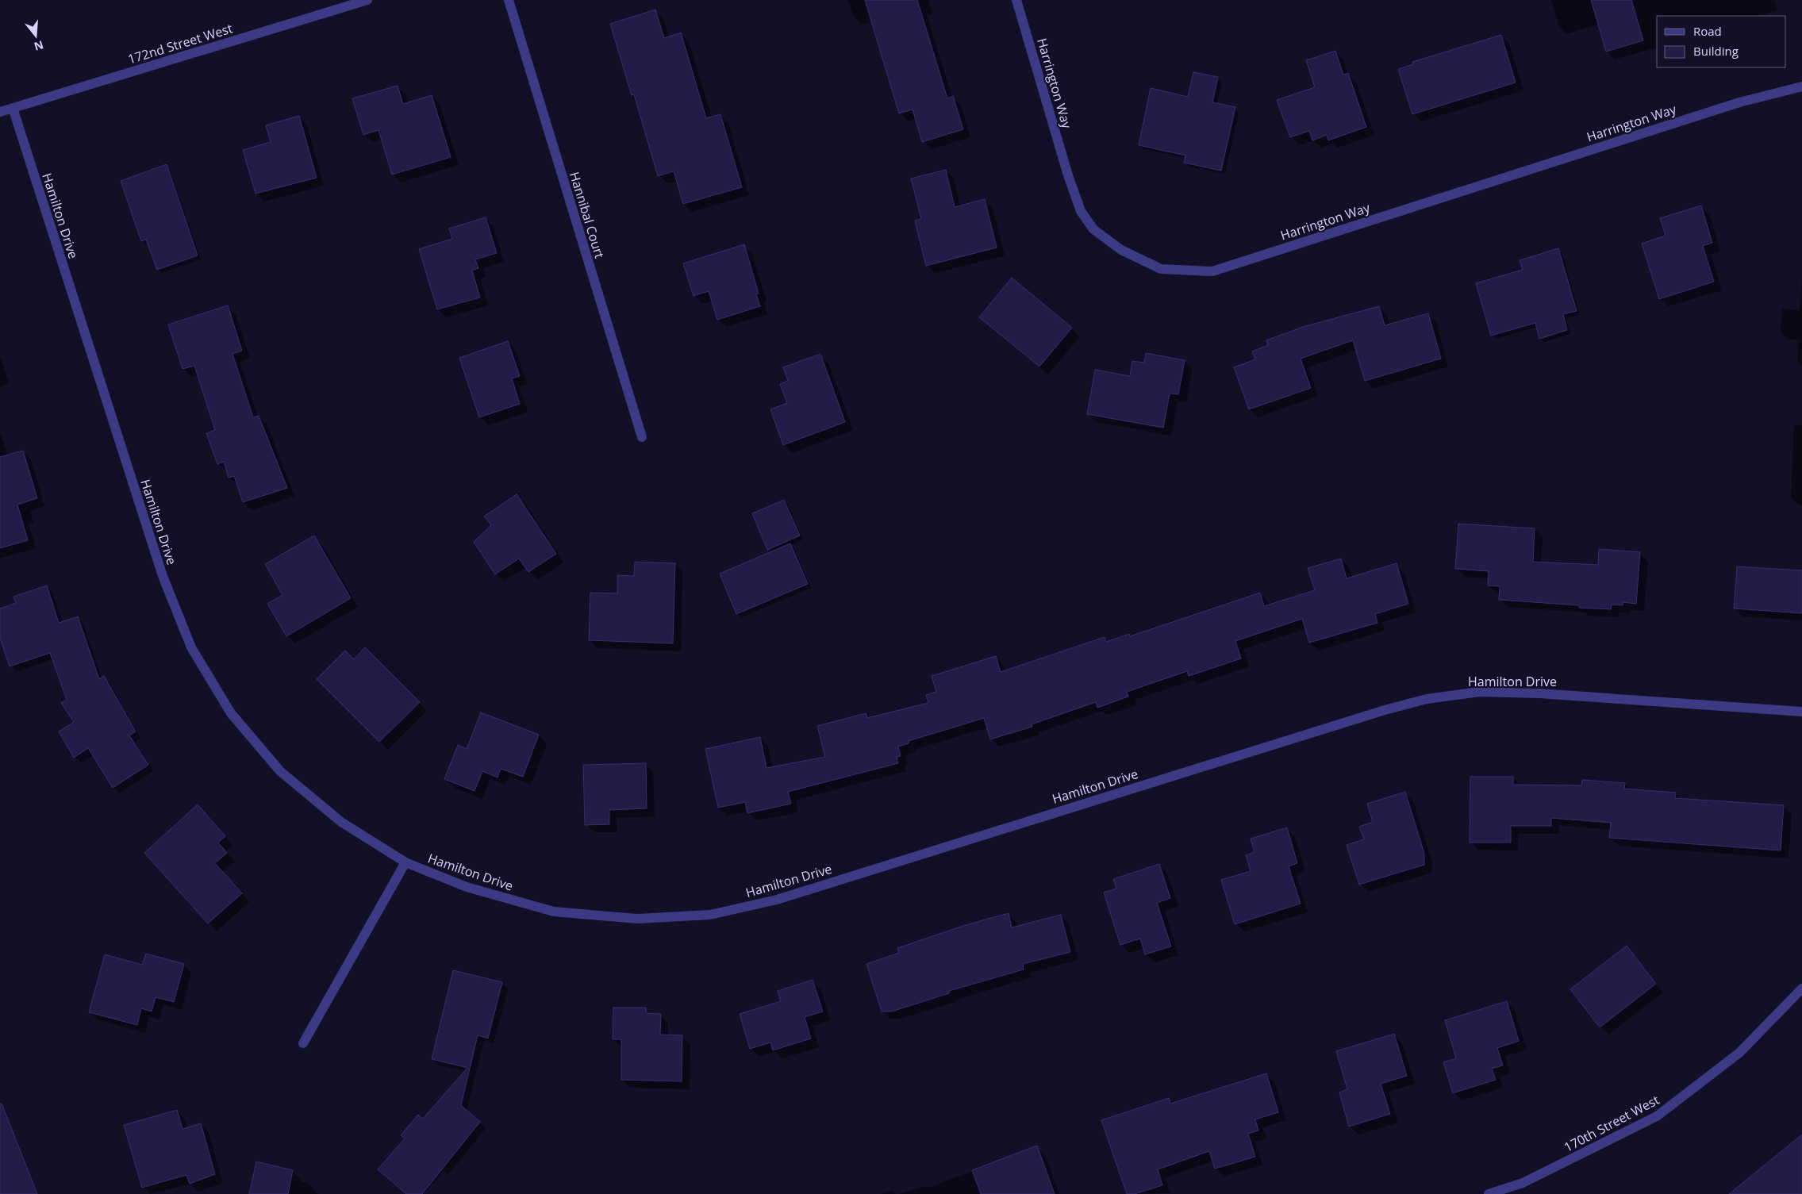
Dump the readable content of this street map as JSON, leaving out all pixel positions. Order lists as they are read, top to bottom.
{
  "streets": {
    "street": [
      "172nd Street West",
      "Harrington Way",
      "Hannibal Court",
      "Hamilton Drive",
      "170th Street West"
    ]
  },
  "crossings": [
    ["172nd Street West", "Hamilton Drive"]
  ],
  "legend": ["Road", "Building"],
  "north": "bottom"
}
